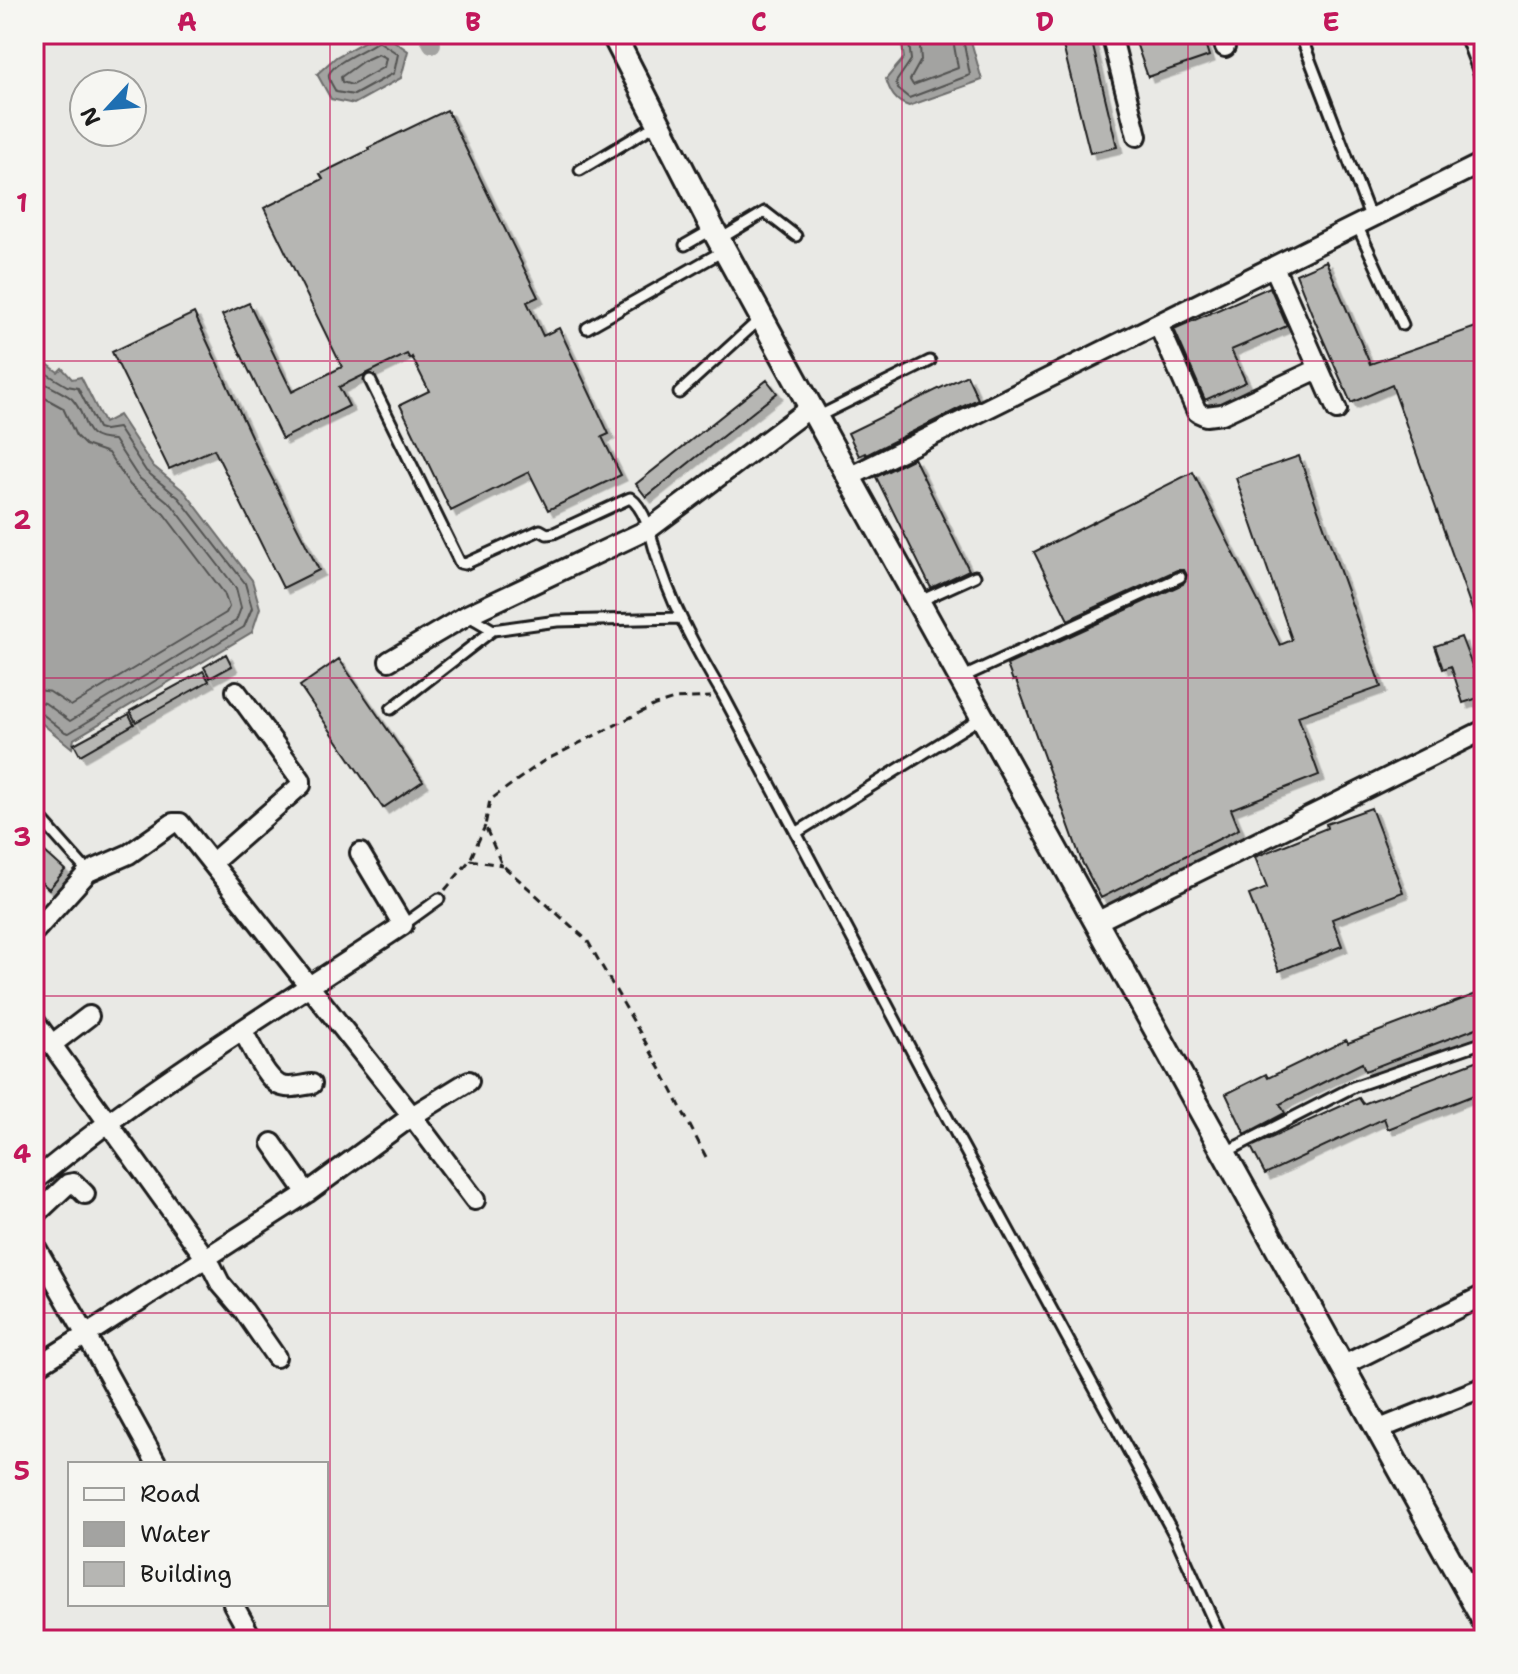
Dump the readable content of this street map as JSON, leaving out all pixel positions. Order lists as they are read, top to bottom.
{
  "legend": ["Road", "Water", "Building"],
  "north": "bottom left",
  "grid": {
    "columns": [
      "A",
      "B",
      "C",
      "D",
      "E"
    ],
    "rows": [
      "1",
      "2",
      "3",
      "4",
      "5"
    ]
  }
}
